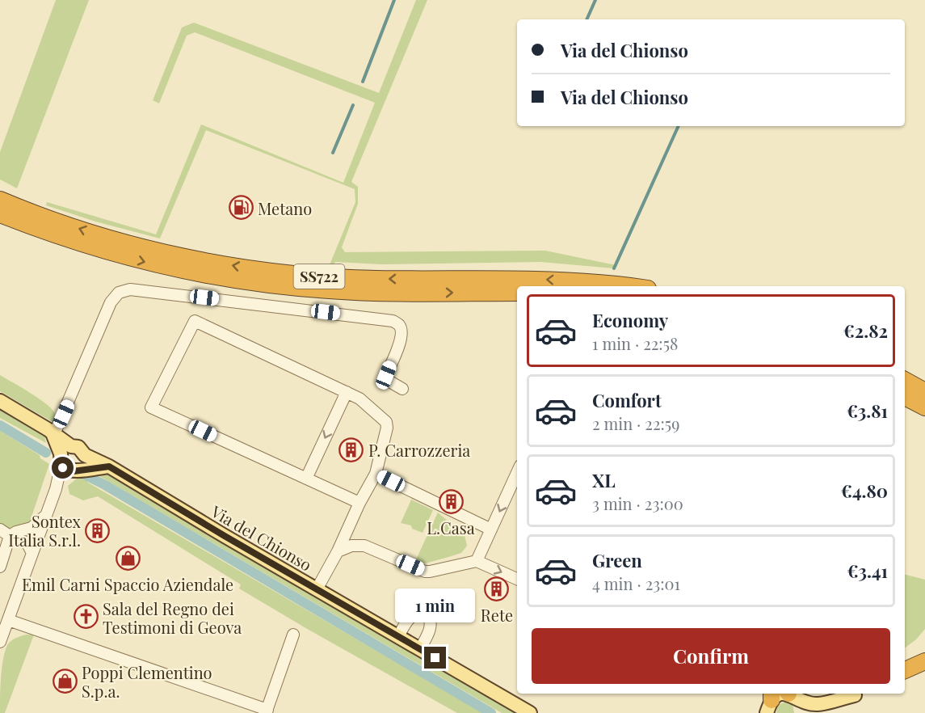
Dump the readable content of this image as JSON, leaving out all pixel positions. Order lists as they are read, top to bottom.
{
  "streets": {
    "highway": ["SS722"],
    "main road": ["Via del Chionso"]
  },
  "places": {
    "fuel station": ["Metano"],
    "building": [
      "P. Carrozzeria",
      "L.Casa",
      "Sontex Italia S.r.l.",
      "Rete"
    ],
    "shop": ["Emil Carni Spaccio Aziendale", "Poppi Clementino S.p.a."],
    "church": ["Sala del Regno dei Testimoni di Geova"]
  },
  "page": {
    "banner": ["Via del Chionso", "Via del Chionso"],
    "list": [
      {
        "name": "Economy",
        "note": "1 min · 22:58",
        "value": "€2.82"
      },
      {
        "name": "Comfort",
        "note": "2 min · 22:59",
        "value": "€3.81"
      },
      {
        "name": "XL",
        "note": "3 min · 23:00",
        "value": "€4.80"
      },
      {
        "name": "Green",
        "note": "4 min · 23:01",
        "value": "€3.41"
      }
    ],
    "bubble": "1 min",
    "buttons": "Confirm"
  }
}
